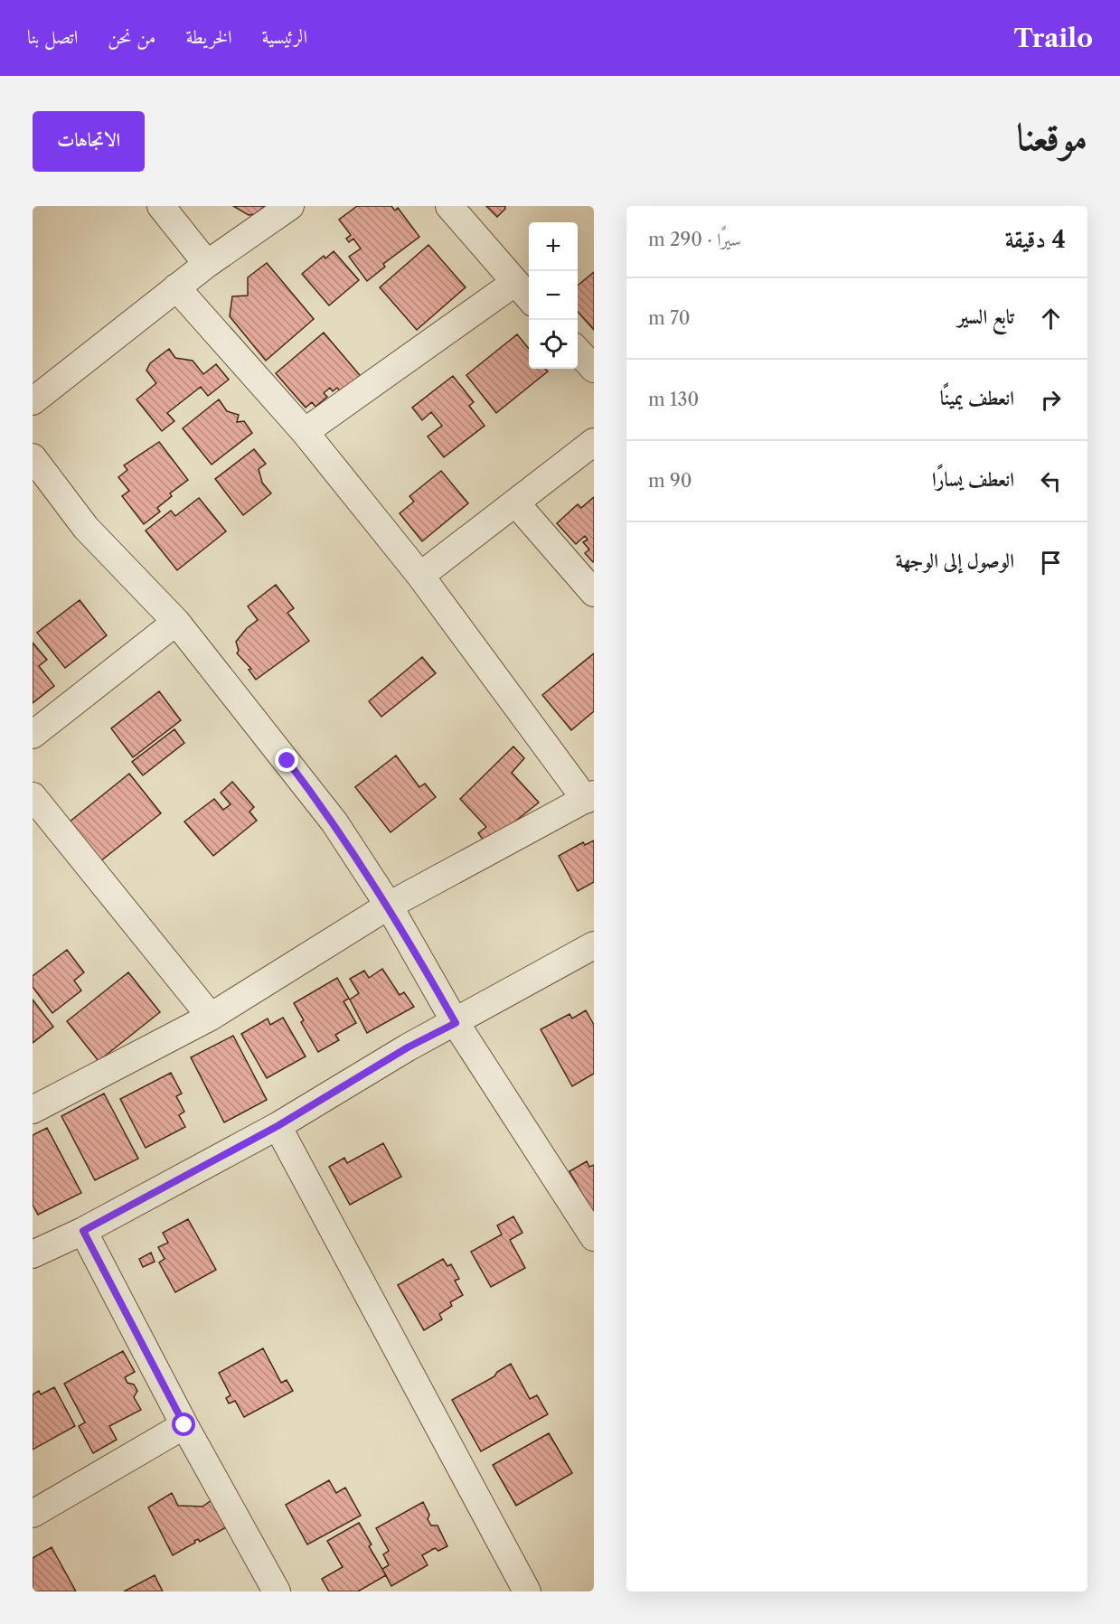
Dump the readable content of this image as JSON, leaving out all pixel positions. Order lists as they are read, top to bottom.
{
  "page": {
    "header": "Trailo",
    "nav": [
      "الرئيسية",
      "الخريطة",
      "من نحن",
      "اتصل بنا"
    ],
    "title": "موقعنا",
    "buttons": "الاتجاهات",
    "heading": ["4 دقيقة", "سيرًا · 290 m"],
    "map_buttons": ["+", "−"],
    "list": [
      ["تابع السير", "70 m"],
      ["انعطف يمينًا", "130 m"],
      ["انعطف يسارًا", "90 m"],
      "الوصول إلى الوجهة"
    ]
  }
}
